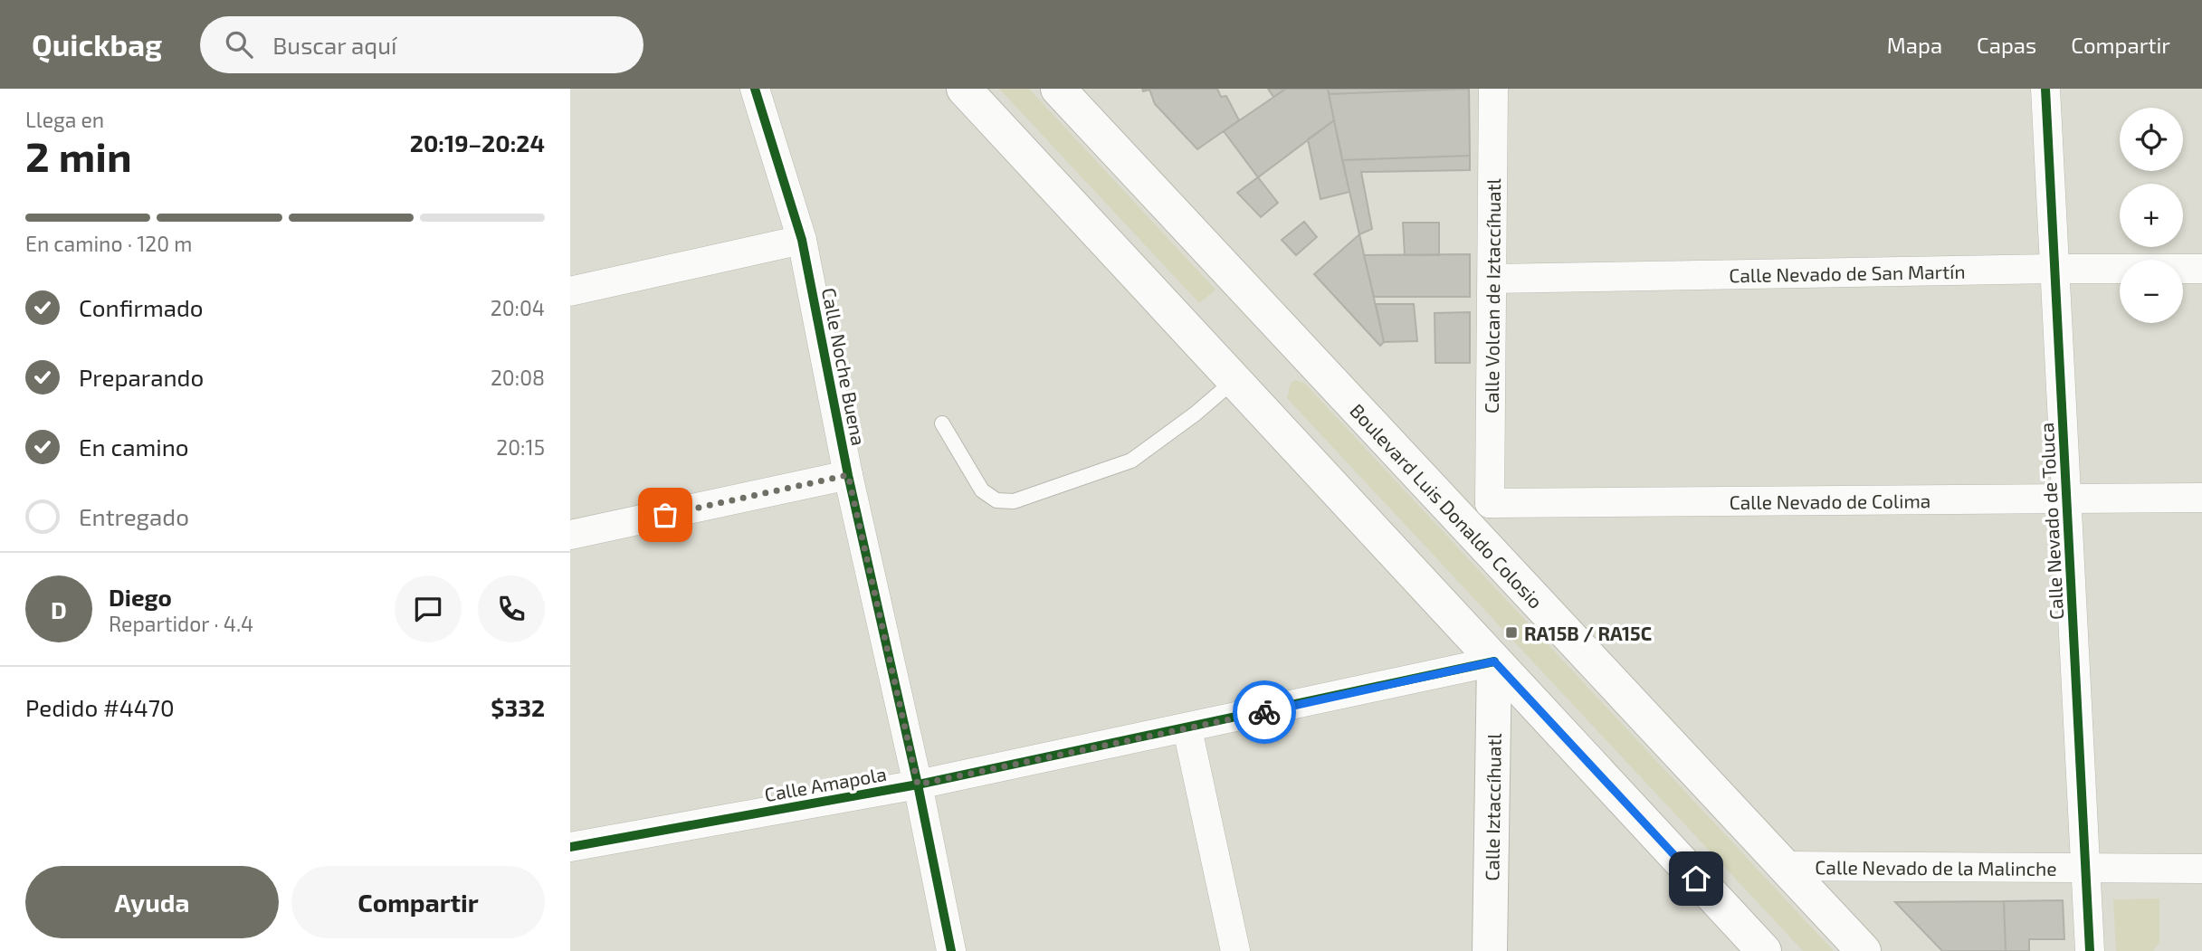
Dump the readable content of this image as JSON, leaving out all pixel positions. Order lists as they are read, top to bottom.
{
  "streets": {
    "main road": ["Boulevard Luis Donaldo Colosio", "Calle Iztaccíhuatl"],
    "street": [
      "Calle Nevado de San Martín",
      "Calle Volcan de Iztaccíhuatl",
      "Calle Noche Buena",
      "Calle Nevado de Colima",
      "Calle Nevado de Toluca",
      "Calle Amapola",
      "Calle Nevado de la Malinche"
    ]
  },
  "crossings": [
    ["Calle Nevado de San Martín", "Calle Volcan de Iztaccíhuatl"],
    ["Calle Nevado de San Martín", "Calle Nevado de Toluca"],
    ["Calle Volcan de Iztaccíhuatl", "Calle Nevado de Colima"],
    ["Calle Volcan de Iztaccíhuatl", "Boulevard Luis Donaldo Colosio"],
    ["Calle Noche Buena", "Calle Amapola"],
    ["Calle Nevado de Colima", "Boulevard Luis Donaldo Colosio"],
    ["Calle Nevado de Colima", "Calle Nevado de Toluca"],
    ["Boulevard Luis Donaldo Colosio", "Calle Nevado de la Malinche"],
    ["Calle Nevado de Toluca", "Calle Nevado de la Malinche"],
    ["Calle Amapola", "Calle Iztaccíhuatl"]
  ],
  "places": {
    "transit": ["RA15B / RA15C"]
  },
  "page": {
    "header": "Quickbag",
    "search": "Buscar aquí",
    "nav": ["Mapa", "Capas", "Compartir"],
    "heading": ["2 min", "Llega en", "20:19–20:24"],
    "panel": [
      "Diego",
      "Repartidor · 4.4",
      "Pedido #4470",
      "$332"
    ],
    "map_buttons": ["+", "−"],
    "bar": "En camino · 120 m",
    "list": [
      ["Confirmado", "20:04"],
      ["Preparando", "20:08"],
      ["En camino", "20:15"],
      "Entregado"
    ],
    "round": "D",
    "buttons": ["Ayuda", "Compartir"]
  }
}
